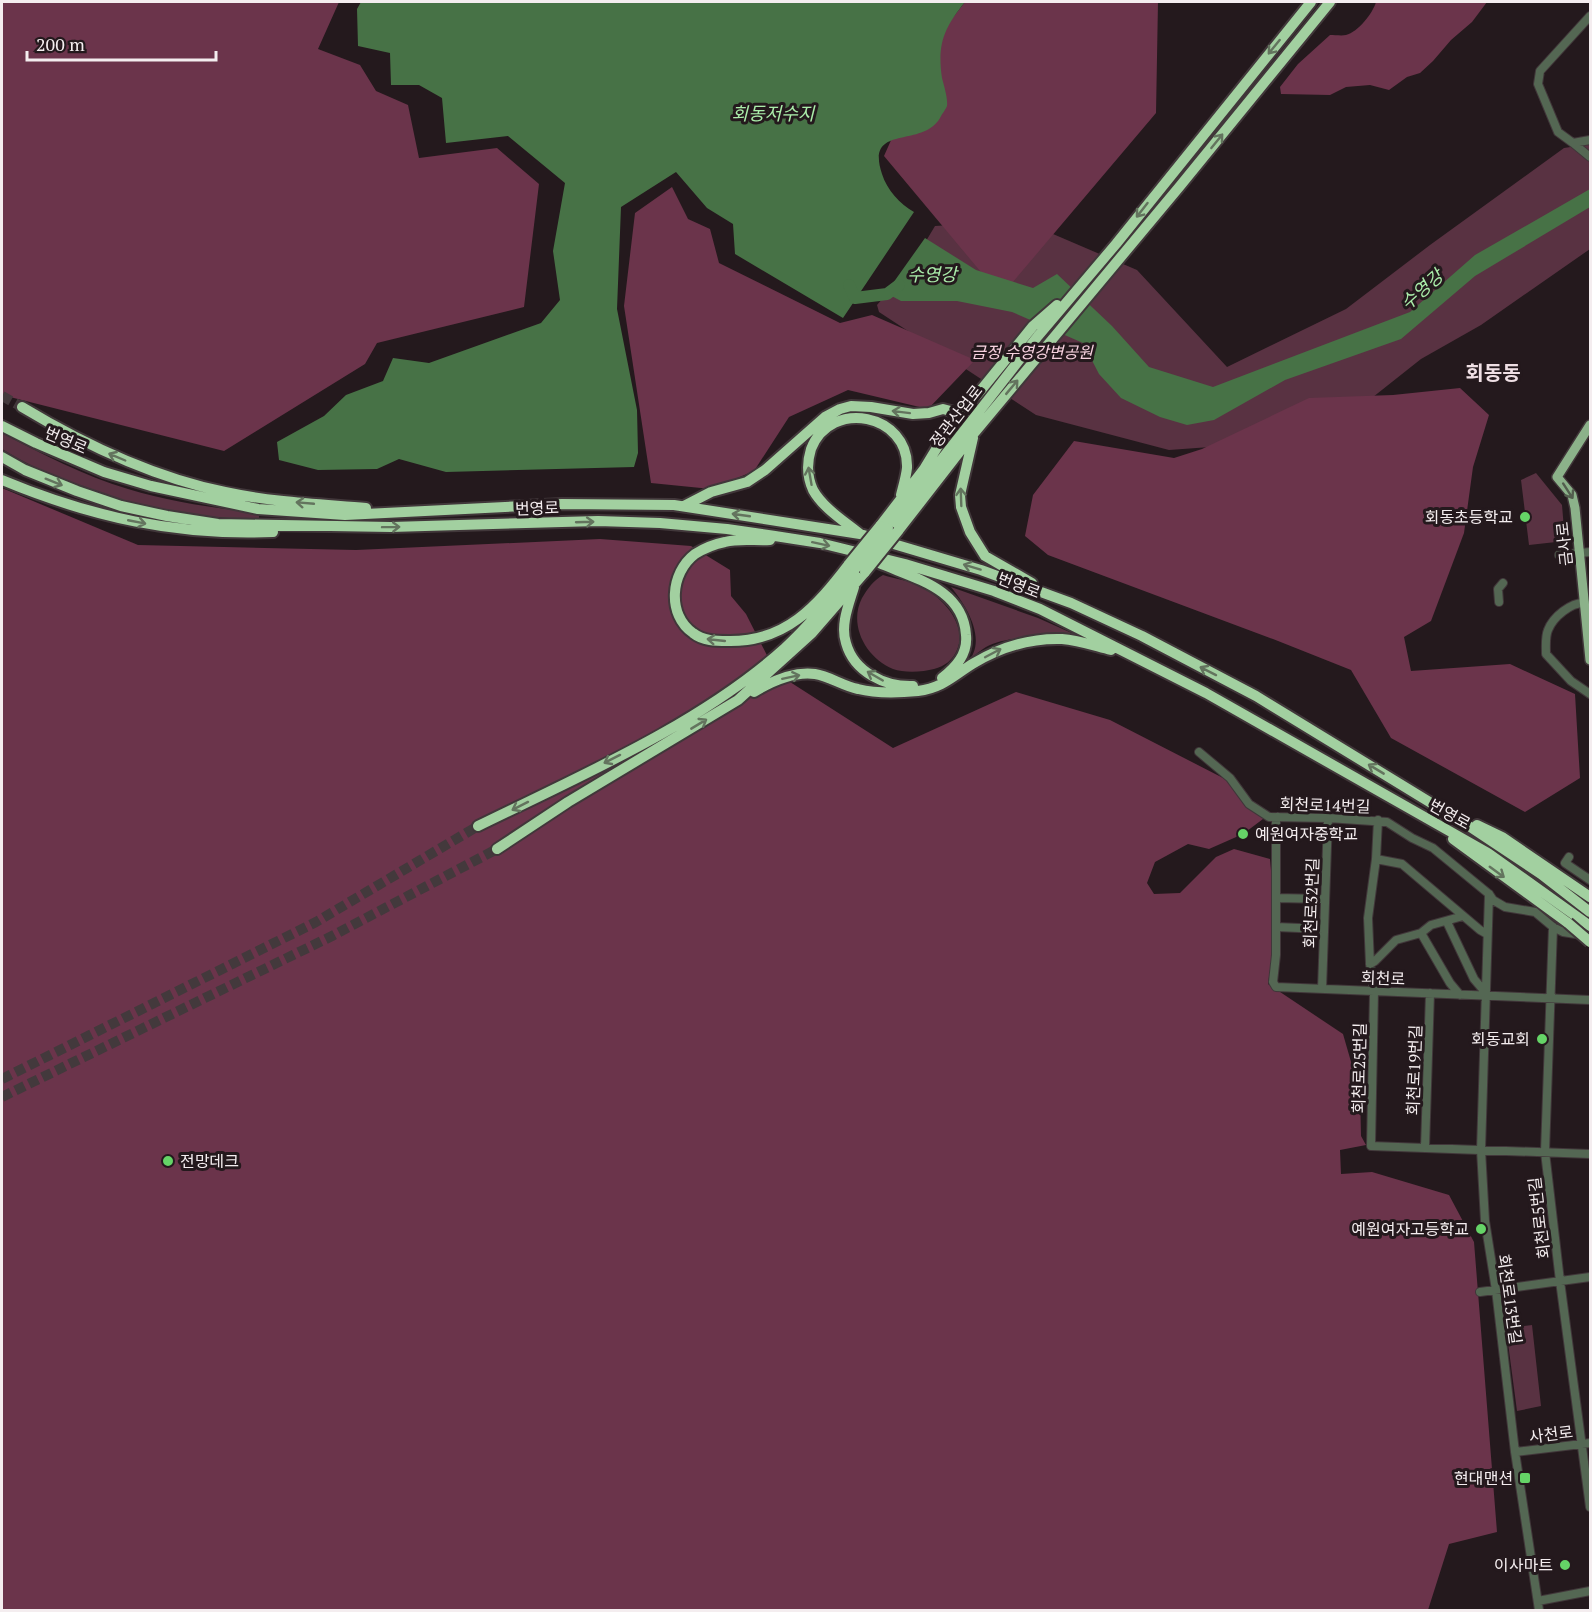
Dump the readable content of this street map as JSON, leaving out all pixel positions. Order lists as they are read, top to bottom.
{
  "streets": {
    "highway": ["정관산업로", "번영로"],
    "main road": ["금사로"],
    "street": [
      "회천로14번길",
      "회천로32번길",
      "회천로",
      "회천로25번길",
      "회천로19번길",
      "회천로5번길",
      "회천로13번길",
      "사천로"
    ]
  },
  "crossings": [
    ["회천로14번길", "회천로32번길"],
    ["회천로14번길", "회천로"],
    ["회천로14번길", "회천로25번길"],
    ["회천로32번길", "회천로"],
    ["회천로", "회천로25번길"],
    ["회천로", "회천로19번길"],
    ["회천로", "회천로5번길"],
    ["회천로", "회천로13번길"],
    ["회천로25번길", "회천로19번길"],
    ["회천로5번길", "회천로13번길"],
    ["회천로5번길", "사천로"],
    ["회천로13번길", "사천로"]
  ],
  "one_way": ["금사로"],
  "districts": ["회동동"],
  "water": ["회동저수지", "수영강"],
  "parks": ["금정 수영강변공원"],
  "places": {
    "other": [
      "회동초등학교",
      "예원여자중학교",
      "회동교회",
      "전망데크",
      "예원여자고등학교",
      "이사마트"
    ],
    "transit": ["현대맨션"]
  },
  "scale_bar": "200 m"
}
